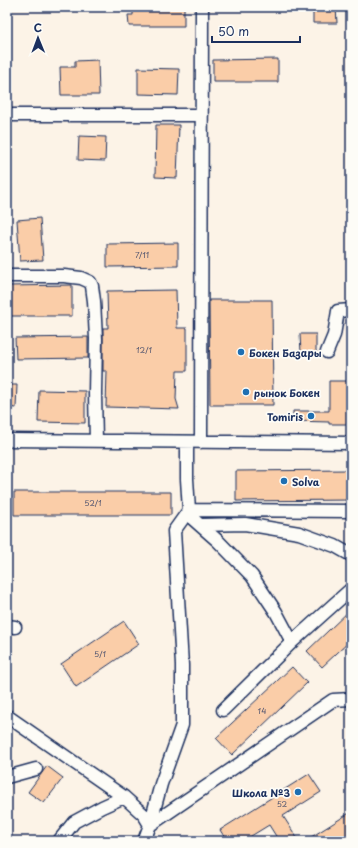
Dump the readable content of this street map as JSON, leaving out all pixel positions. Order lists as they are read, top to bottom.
{
  "places": [
    "Бокен Базары",
    "рынок Бокен",
    "Tomiris",
    "Solva",
    "Школа №3"
  ],
  "house_numbers": [
    "7/11",
    "12/1",
    "52/1",
    "5/1",
    "14",
    "52"
  ],
  "scale_bar": "50 m",
  "north": "top"
}
